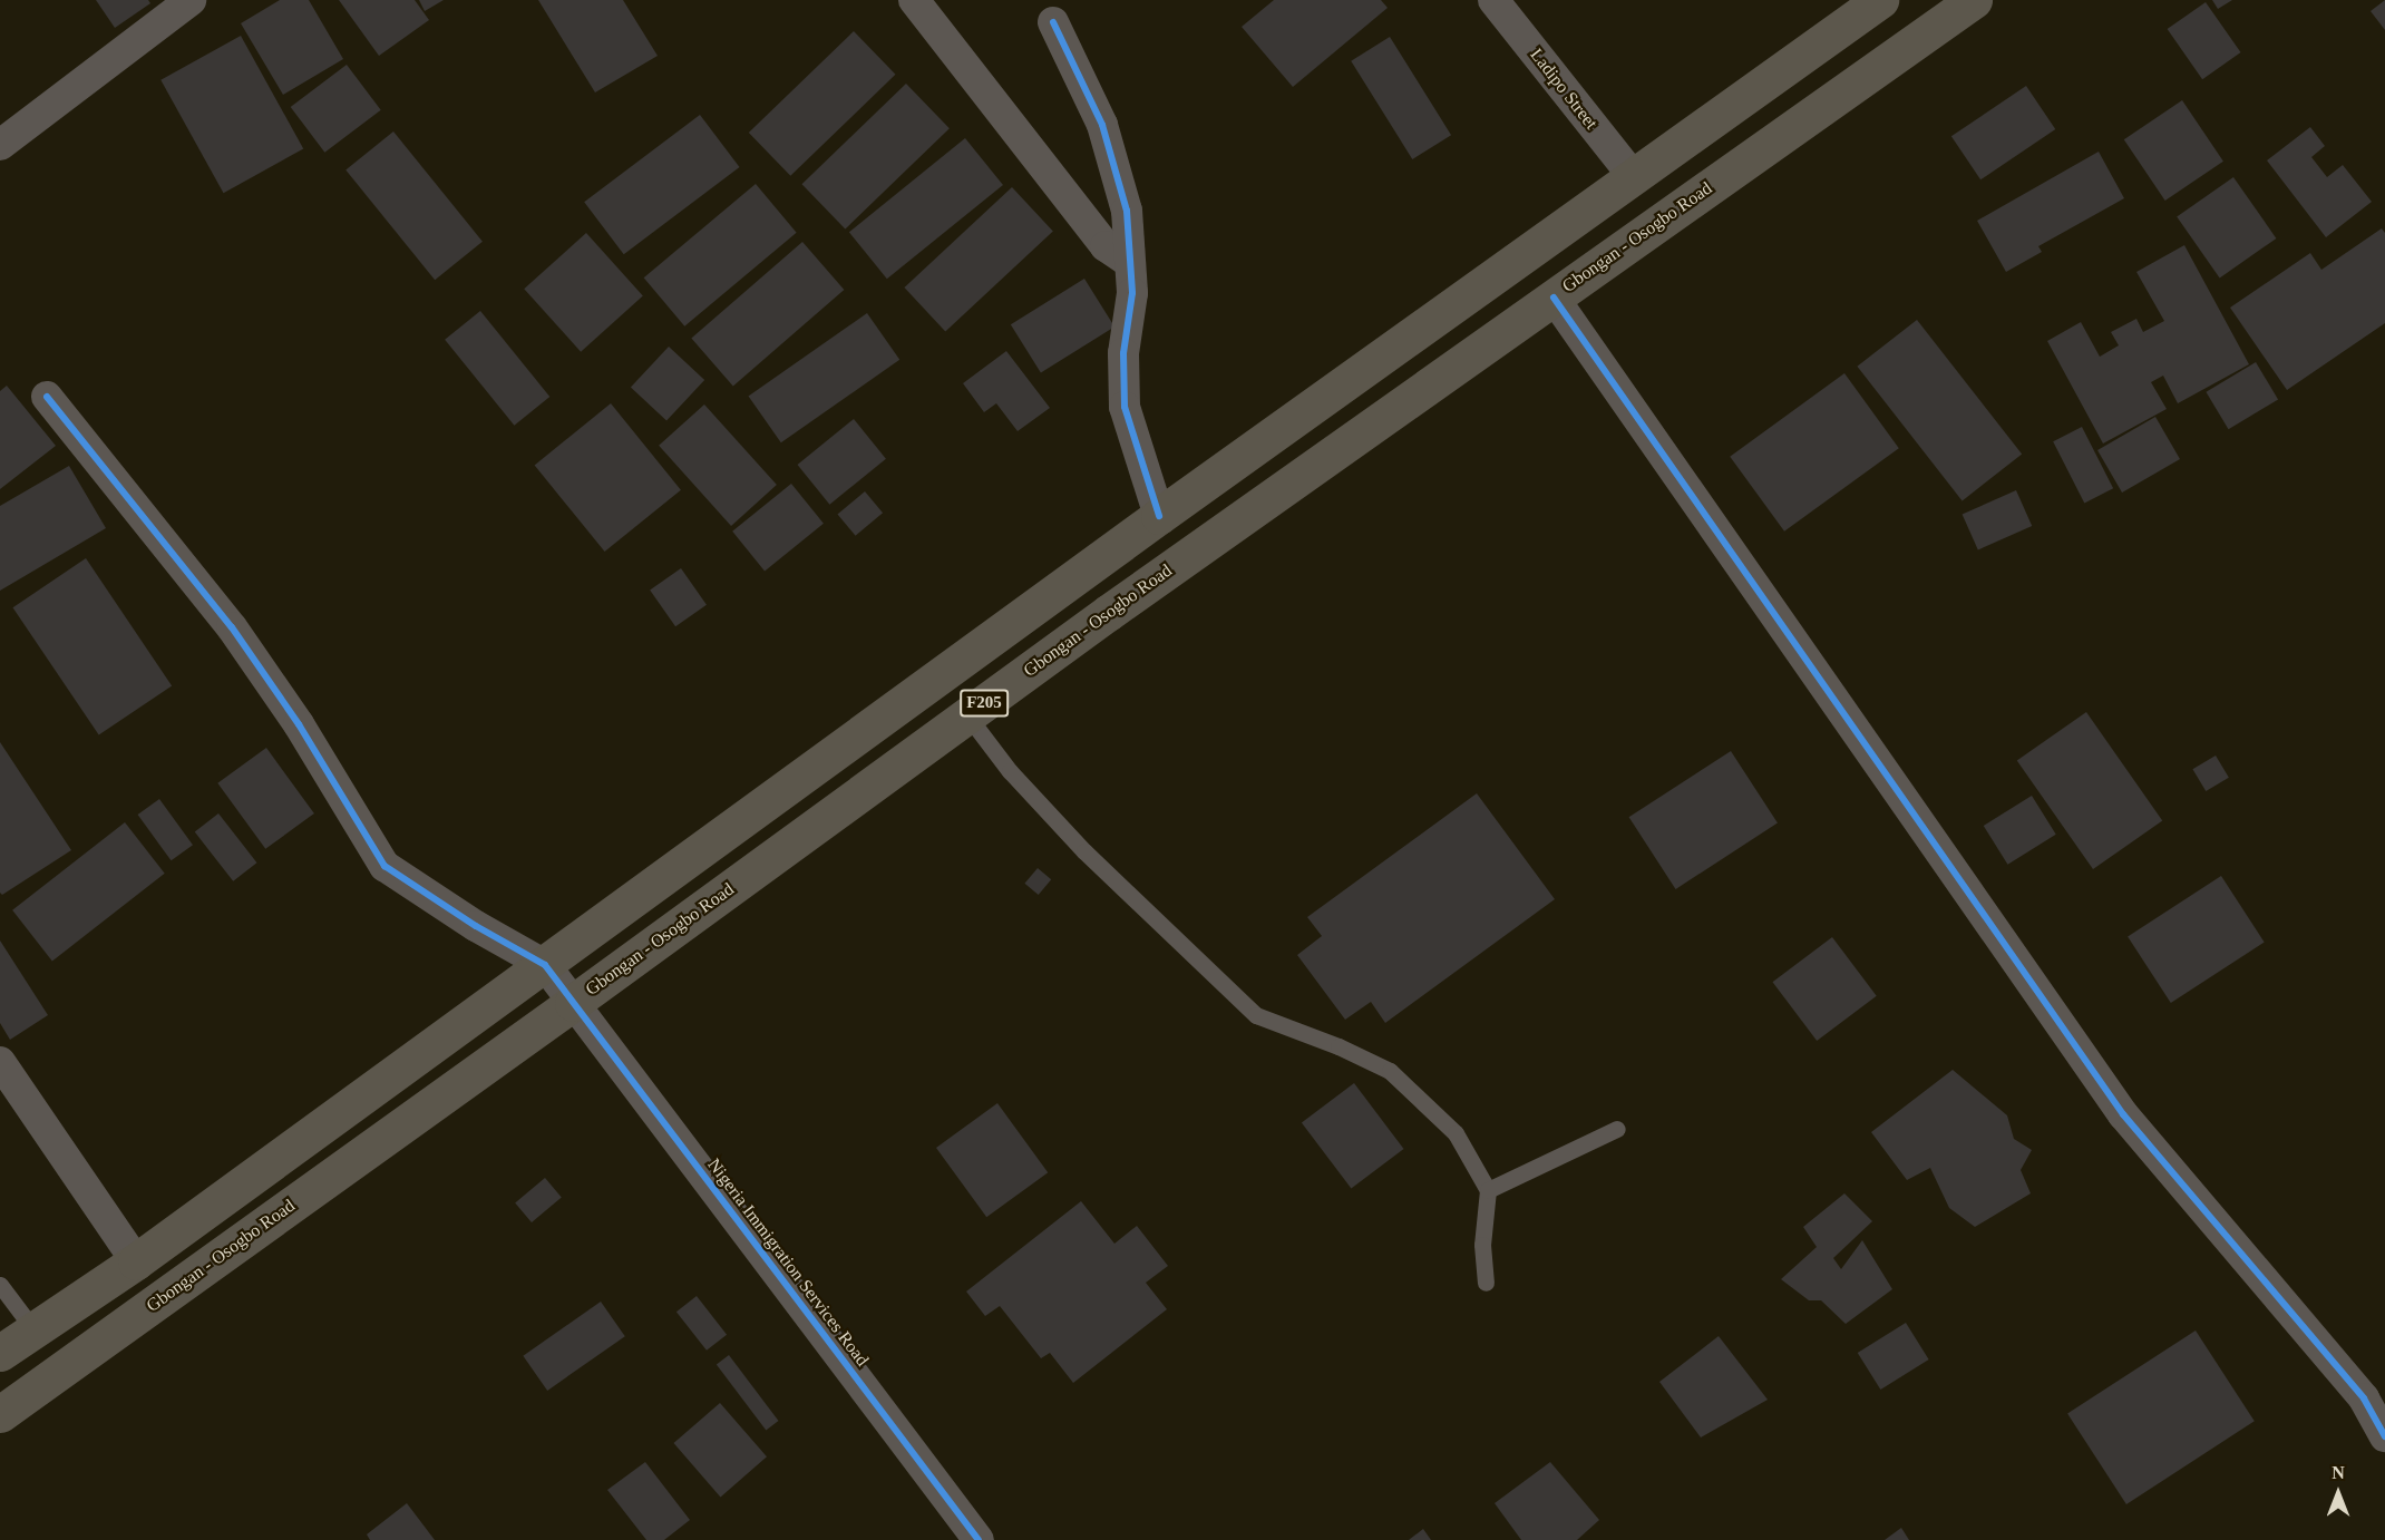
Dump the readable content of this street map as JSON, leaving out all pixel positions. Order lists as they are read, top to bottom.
{
  "streets": {
    "main road": ["Gbongan - Osogbo Road", "F205"],
    "street": ["Ladipo Street", "Nigeria Immigration Services Road"]
  },
  "crossings": [
    ["Ladipo Street", "F205"],
    ["Gbongan - Osogbo Road", "Nigeria Immigration Services Road"],
    ["F205", "Nigeria Immigration Services Road"]
  ],
  "north": "top"
}
